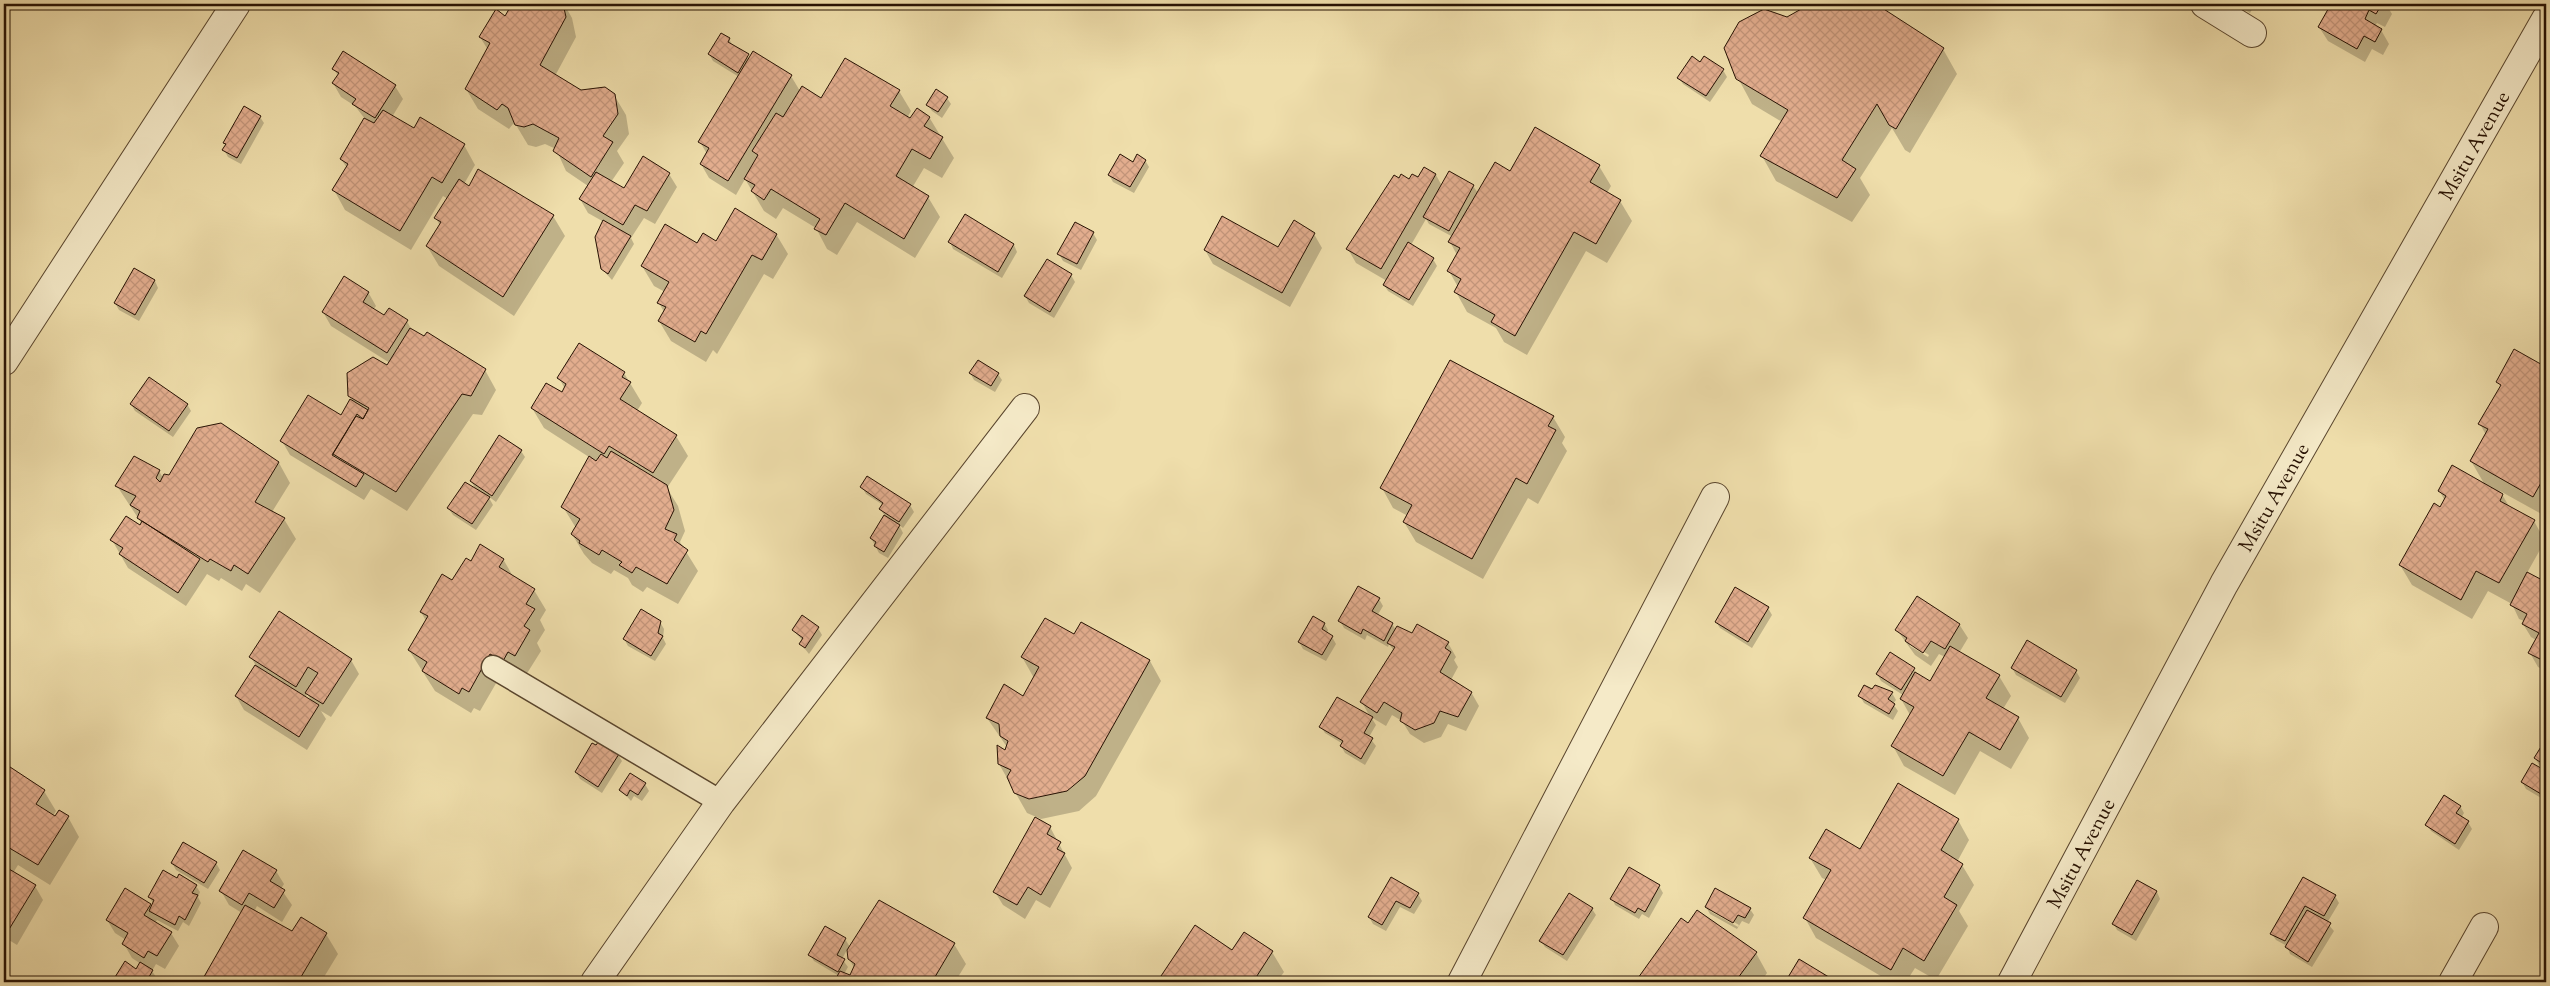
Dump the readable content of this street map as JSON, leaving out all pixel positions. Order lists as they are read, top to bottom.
{
  "streets": {
    "street": ["Msitu Avenue"]
  }
}
